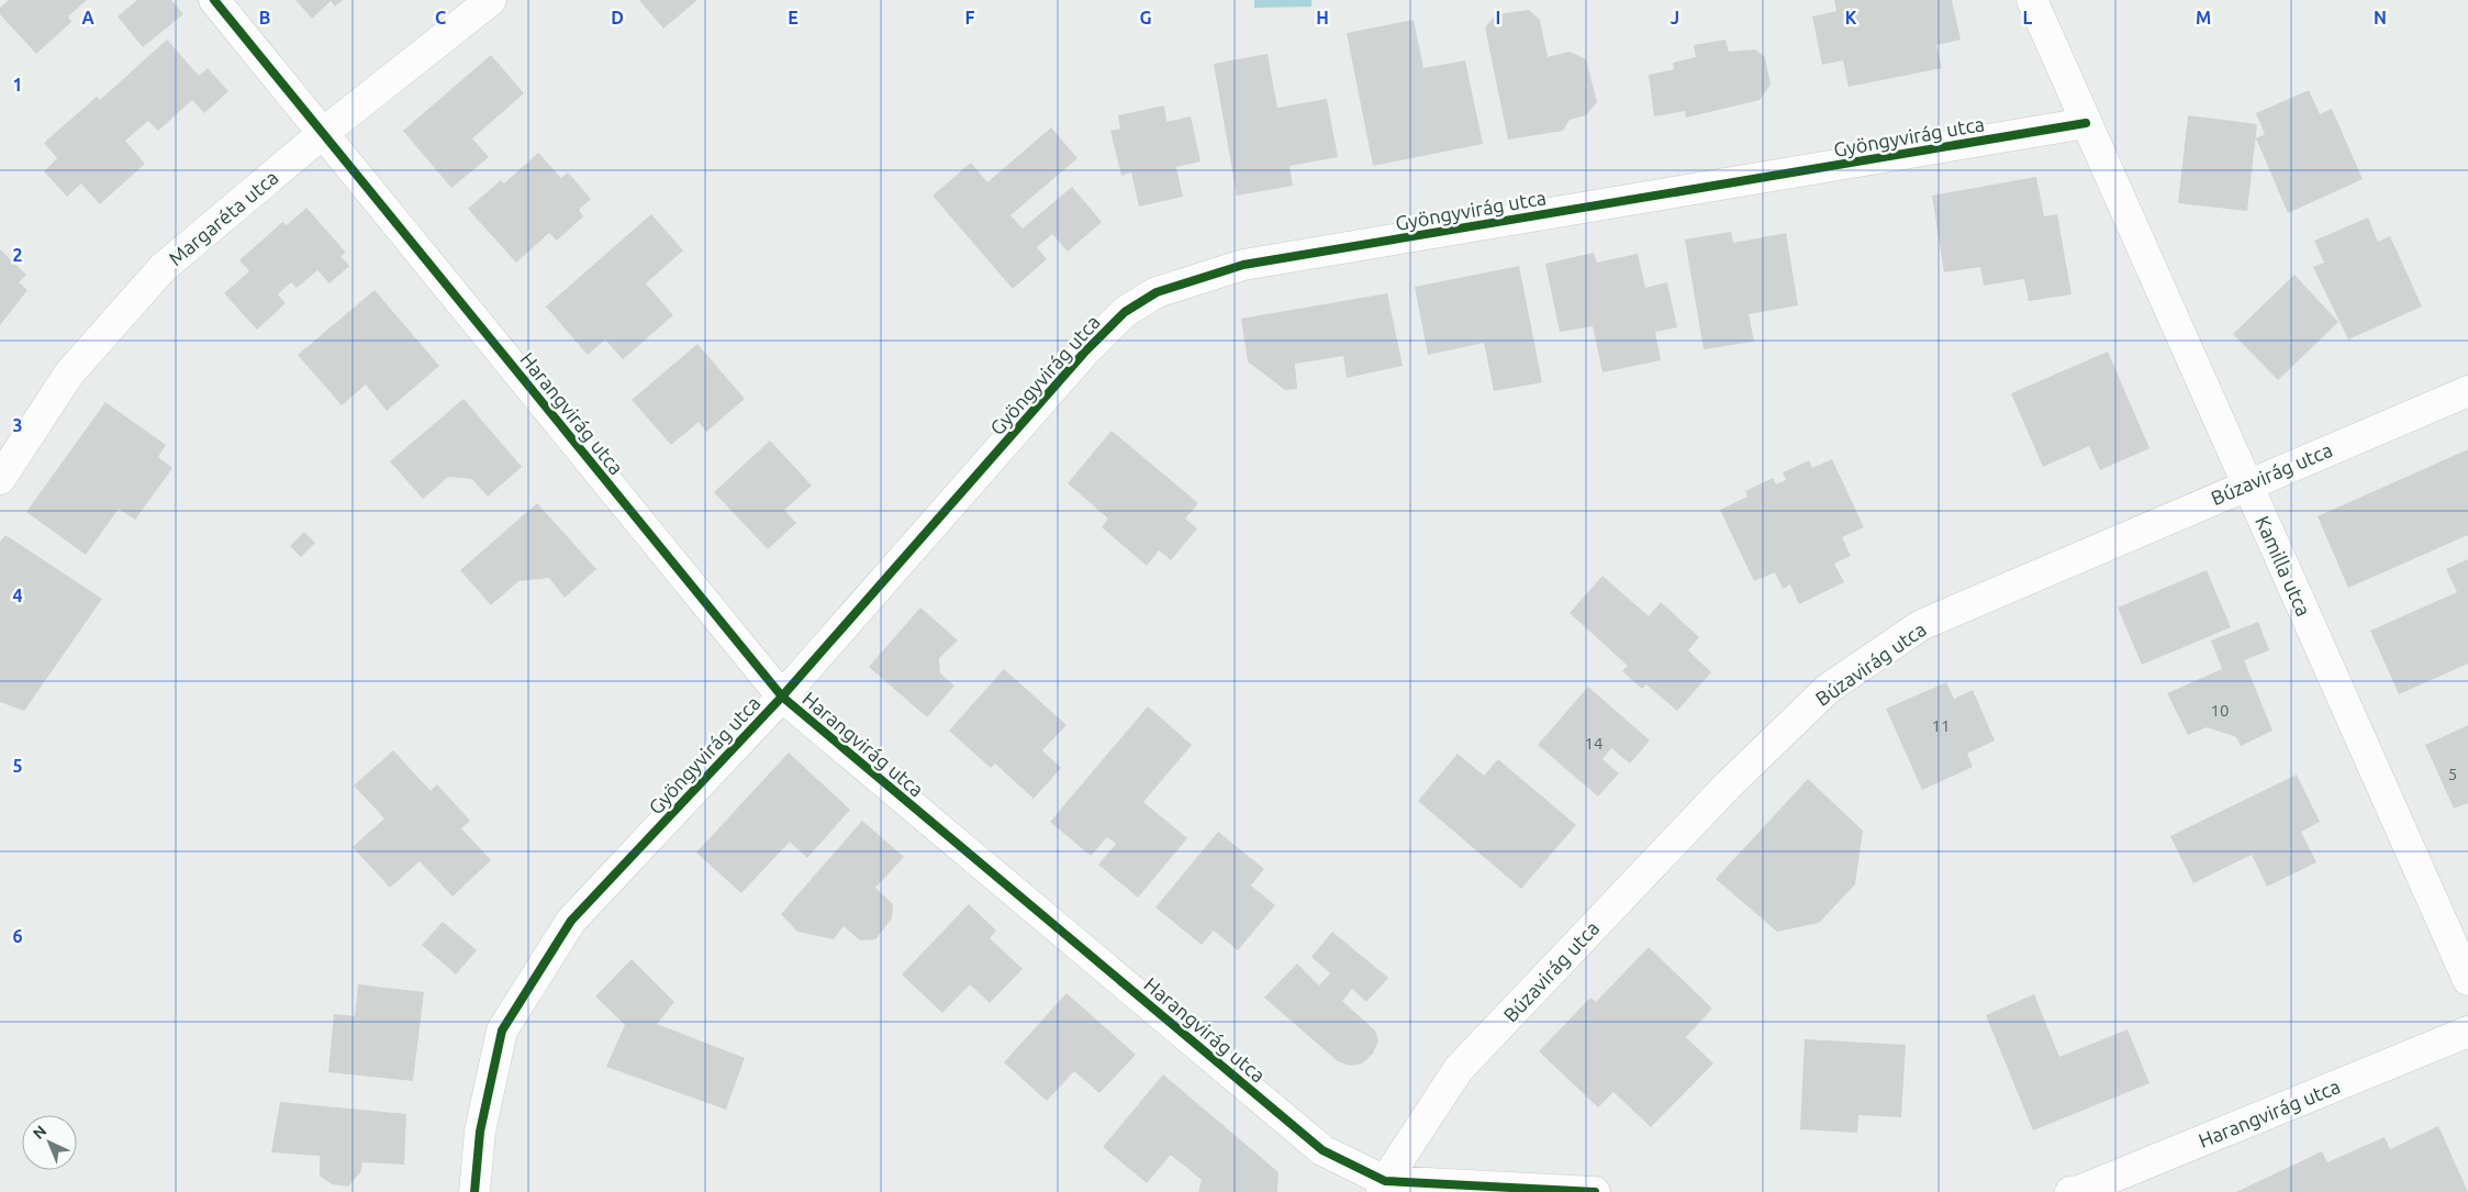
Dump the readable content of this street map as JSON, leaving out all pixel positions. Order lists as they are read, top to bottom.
{
  "streets": {
    "street": [
      "Gyöngyvirág utca",
      "Margaréta utca",
      "Harangvirág utca",
      "Búzavirág utca",
      "Kamilla utca"
    ]
  },
  "crossings": [
    ["Gyöngyvirág utca", "Harangvirág utca"],
    ["Gyöngyvirág utca", "Kamilla utca"],
    ["Margaréta utca", "Harangvirág utca"],
    ["Harangvirág utca", "Búzavirág utca"],
    ["Búzavirág utca", "Kamilla utca"]
  ],
  "house_numbers": [
    "10",
    "11",
    "14",
    "5"
  ],
  "north": "top left",
  "grid": {
    "columns": [
      "A",
      "B",
      "C",
      "D",
      "E",
      "F",
      "G",
      "H",
      "I",
      "J",
      "K",
      "L",
      "M",
      "N"
    ],
    "rows": [
      "1",
      "2",
      "3",
      "4",
      "5",
      "6"
    ]
  }
}
